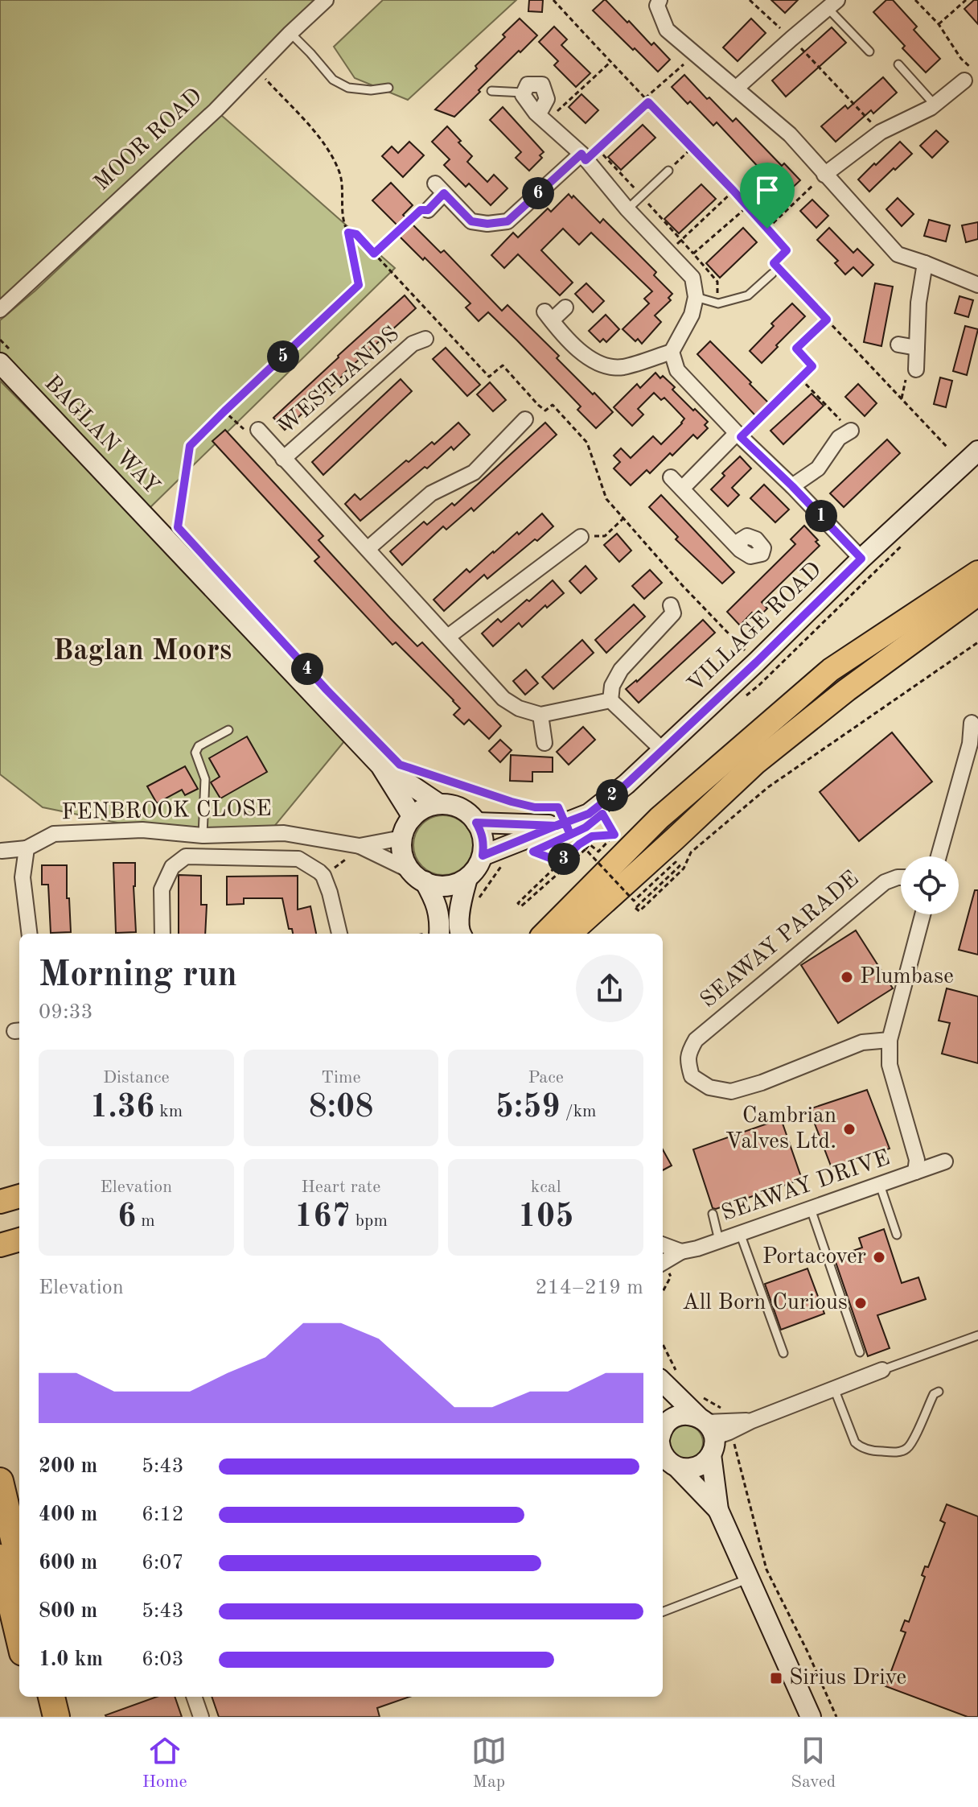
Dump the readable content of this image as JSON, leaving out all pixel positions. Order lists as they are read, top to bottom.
{
  "streets": {
    "street": [
      "MOOR ROAD",
      "WESTLANDS",
      "BAGLAN WAY",
      "VILLAGE ROAD",
      "FENBROOK CLOSE",
      "SEAWAY PARADE",
      "SEAWAY DRIVE"
    ]
  },
  "crossings": [
    ["BAGLAN WAY", "VILLAGE ROAD"],
    ["BAGLAN WAY", "FENBROOK CLOSE"],
    ["VILLAGE ROAD", "FENBROOK CLOSE"]
  ],
  "districts": ["Baglan Moors"],
  "places": {
    "other": [
      "Plumbase",
      "Cambrian Valves Ltd.",
      "Portacover",
      "All Born Curious"
    ],
    "transit": ["Sirius Drive"]
  },
  "page": {
    "pins": [
      "6",
      "5",
      "1",
      "4",
      "2",
      "3"
    ],
    "heading": ["Morning run", "09:33"],
    "stats": [
      ["Distance", "1.36 km"],
      ["Time", "8:08"],
      ["Pace", "5:59 /km"],
      ["Elevation", "6 m"],
      ["Heart rate", "167 bpm"],
      ["kcal", "105"]
    ],
    "chart": ["Elevation", "214–219 m"],
    "list": [
      {
        "name": "200 m",
        "note": "5:43"
      },
      {
        "name": "400 m",
        "note": "6:12"
      },
      {
        "name": "600 m",
        "note": "6:07"
      },
      {
        "name": "800 m",
        "note": "5:43"
      },
      {
        "name": "1.0 km",
        "note": "6:03"
      }
    ],
    "tabs": ["Home", "Map", "Saved"]
  }
}
